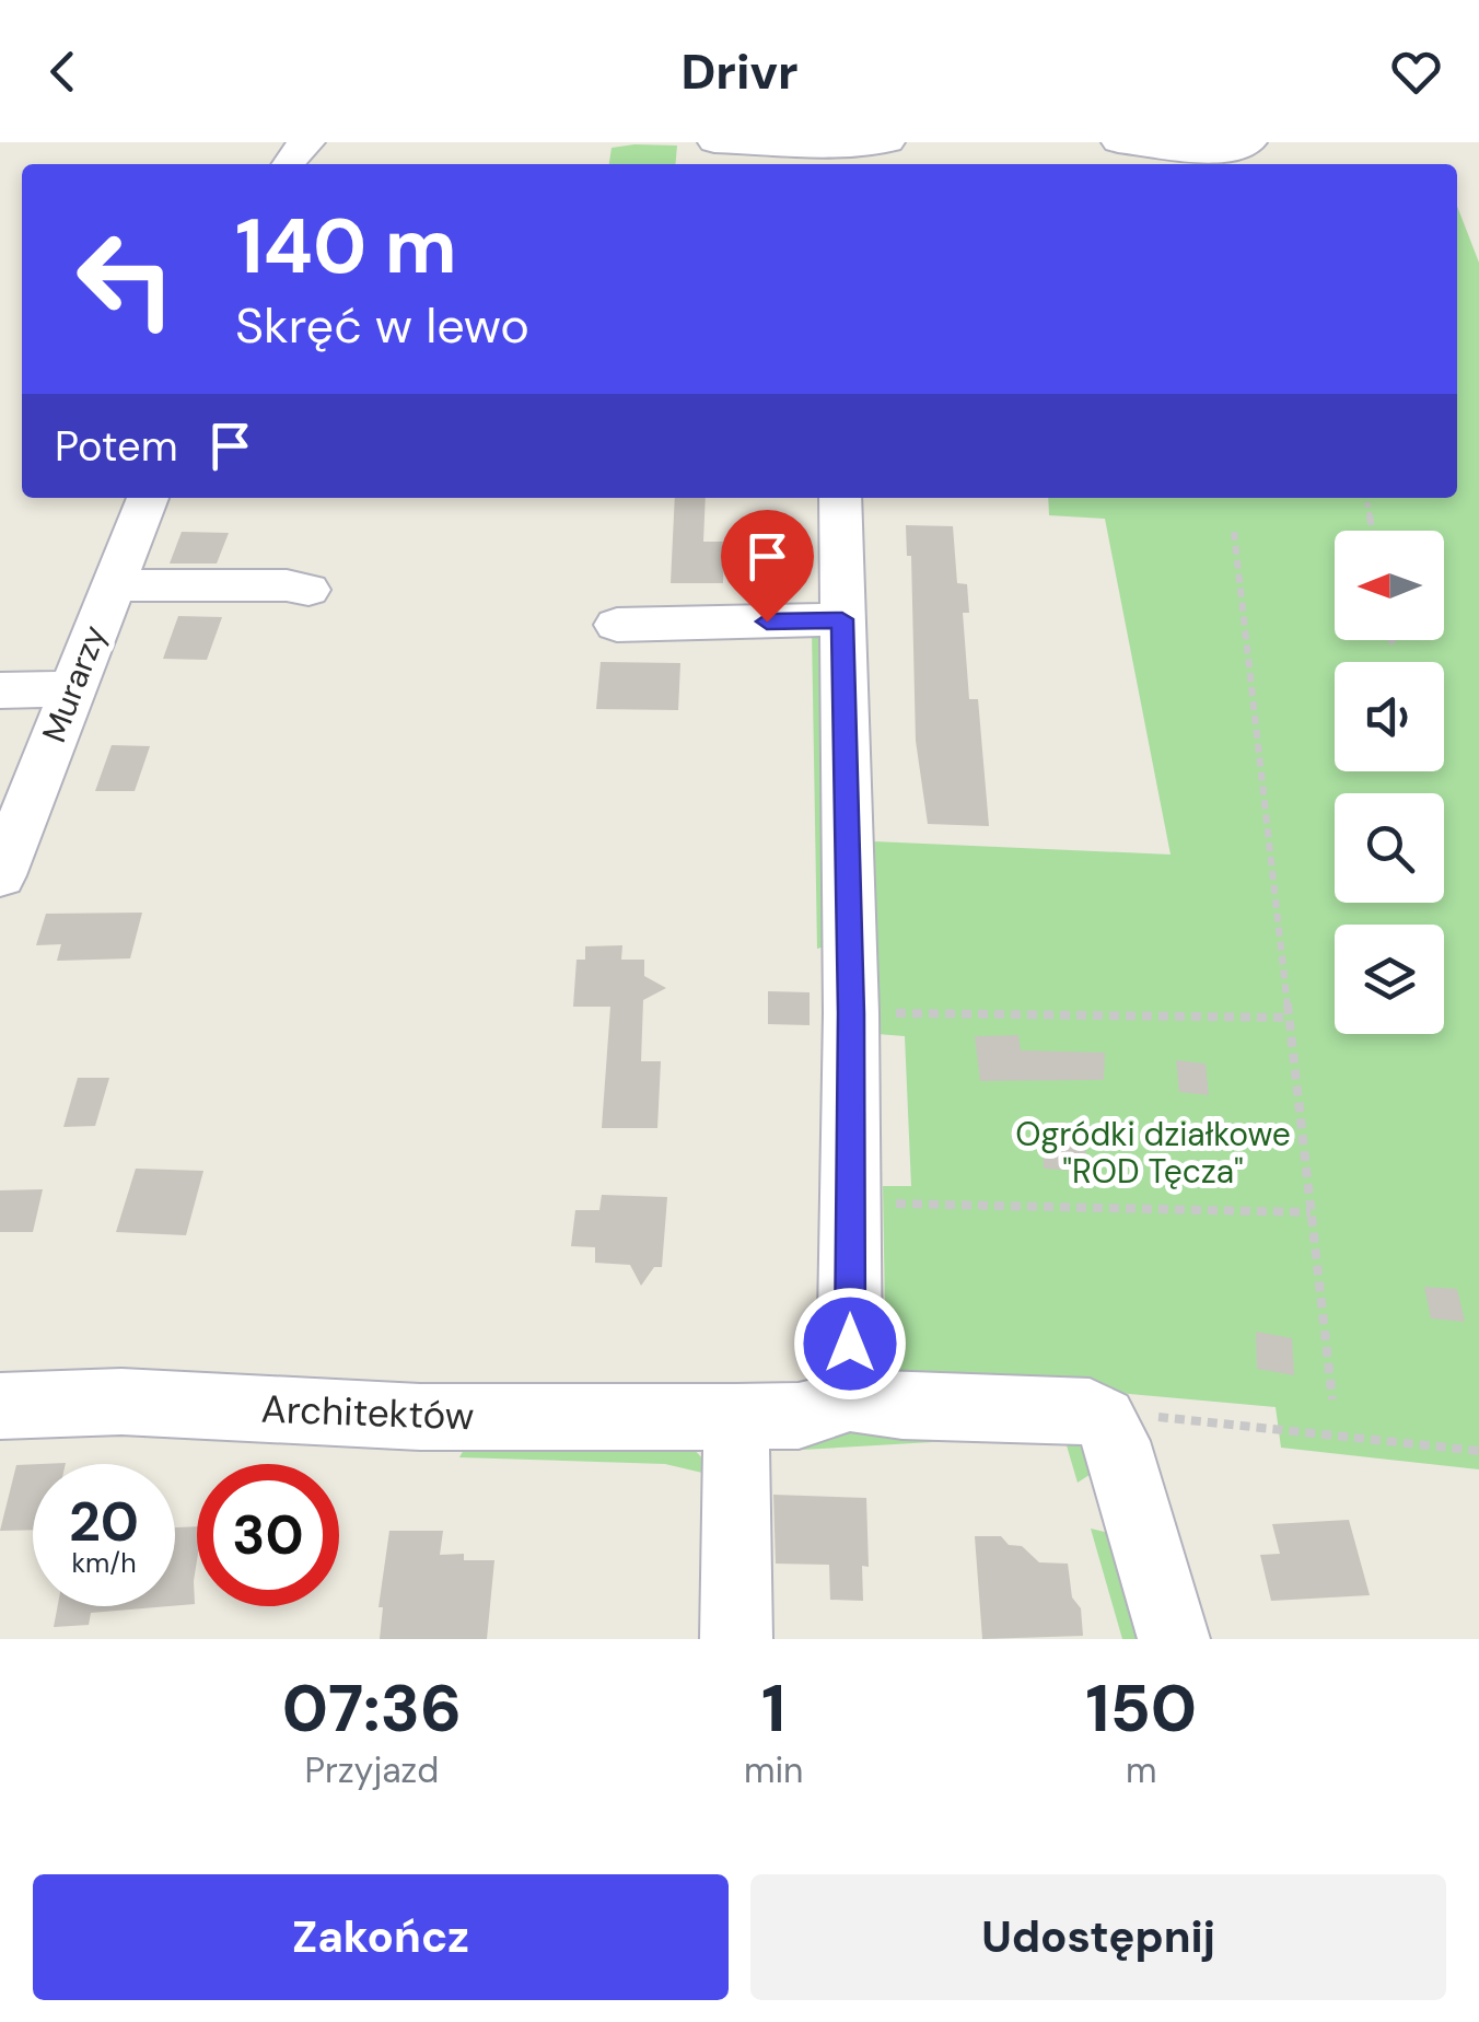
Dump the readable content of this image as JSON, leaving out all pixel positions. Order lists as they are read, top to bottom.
{
  "streets": {
    "street": ["Murarzy", "Architektów"]
  },
  "parks": ["Ogródki działkowe \"ROD Tęcza\""],
  "north": "left",
  "page": {
    "header": "Drivr",
    "turn": ["140 m", "Skręć w lewo"],
    "then": "Potem",
    "speed": "20 km/h",
    "limit": "30",
    "eta": [
      "07:36",
      "Przyjazd",
      "1",
      "min",
      "150",
      "m"
    ],
    "buttons": ["Zakończ", "Udostępnij"]
  }
}
